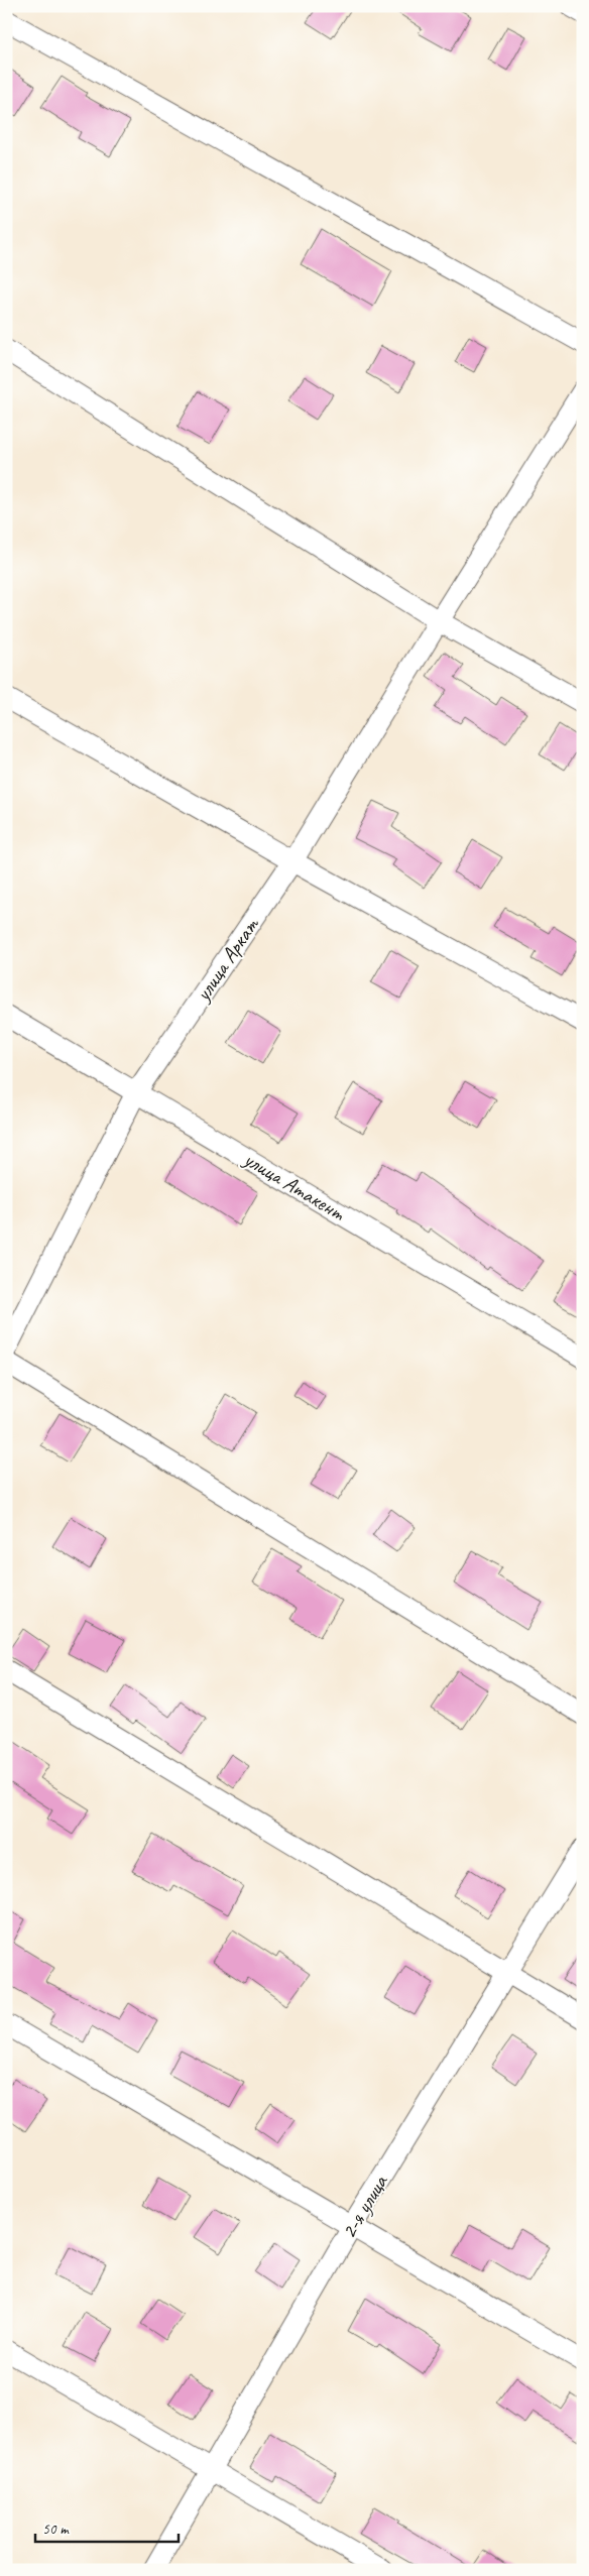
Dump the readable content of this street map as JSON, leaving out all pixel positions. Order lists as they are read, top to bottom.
{
  "streets": {
    "street": ["улица Аркат", "улица Атакент", "2-я улица"]
  },
  "crossings": [
    ["улица Аркат", "улица Атакент"]
  ],
  "scale_bar": "50 m"
}
